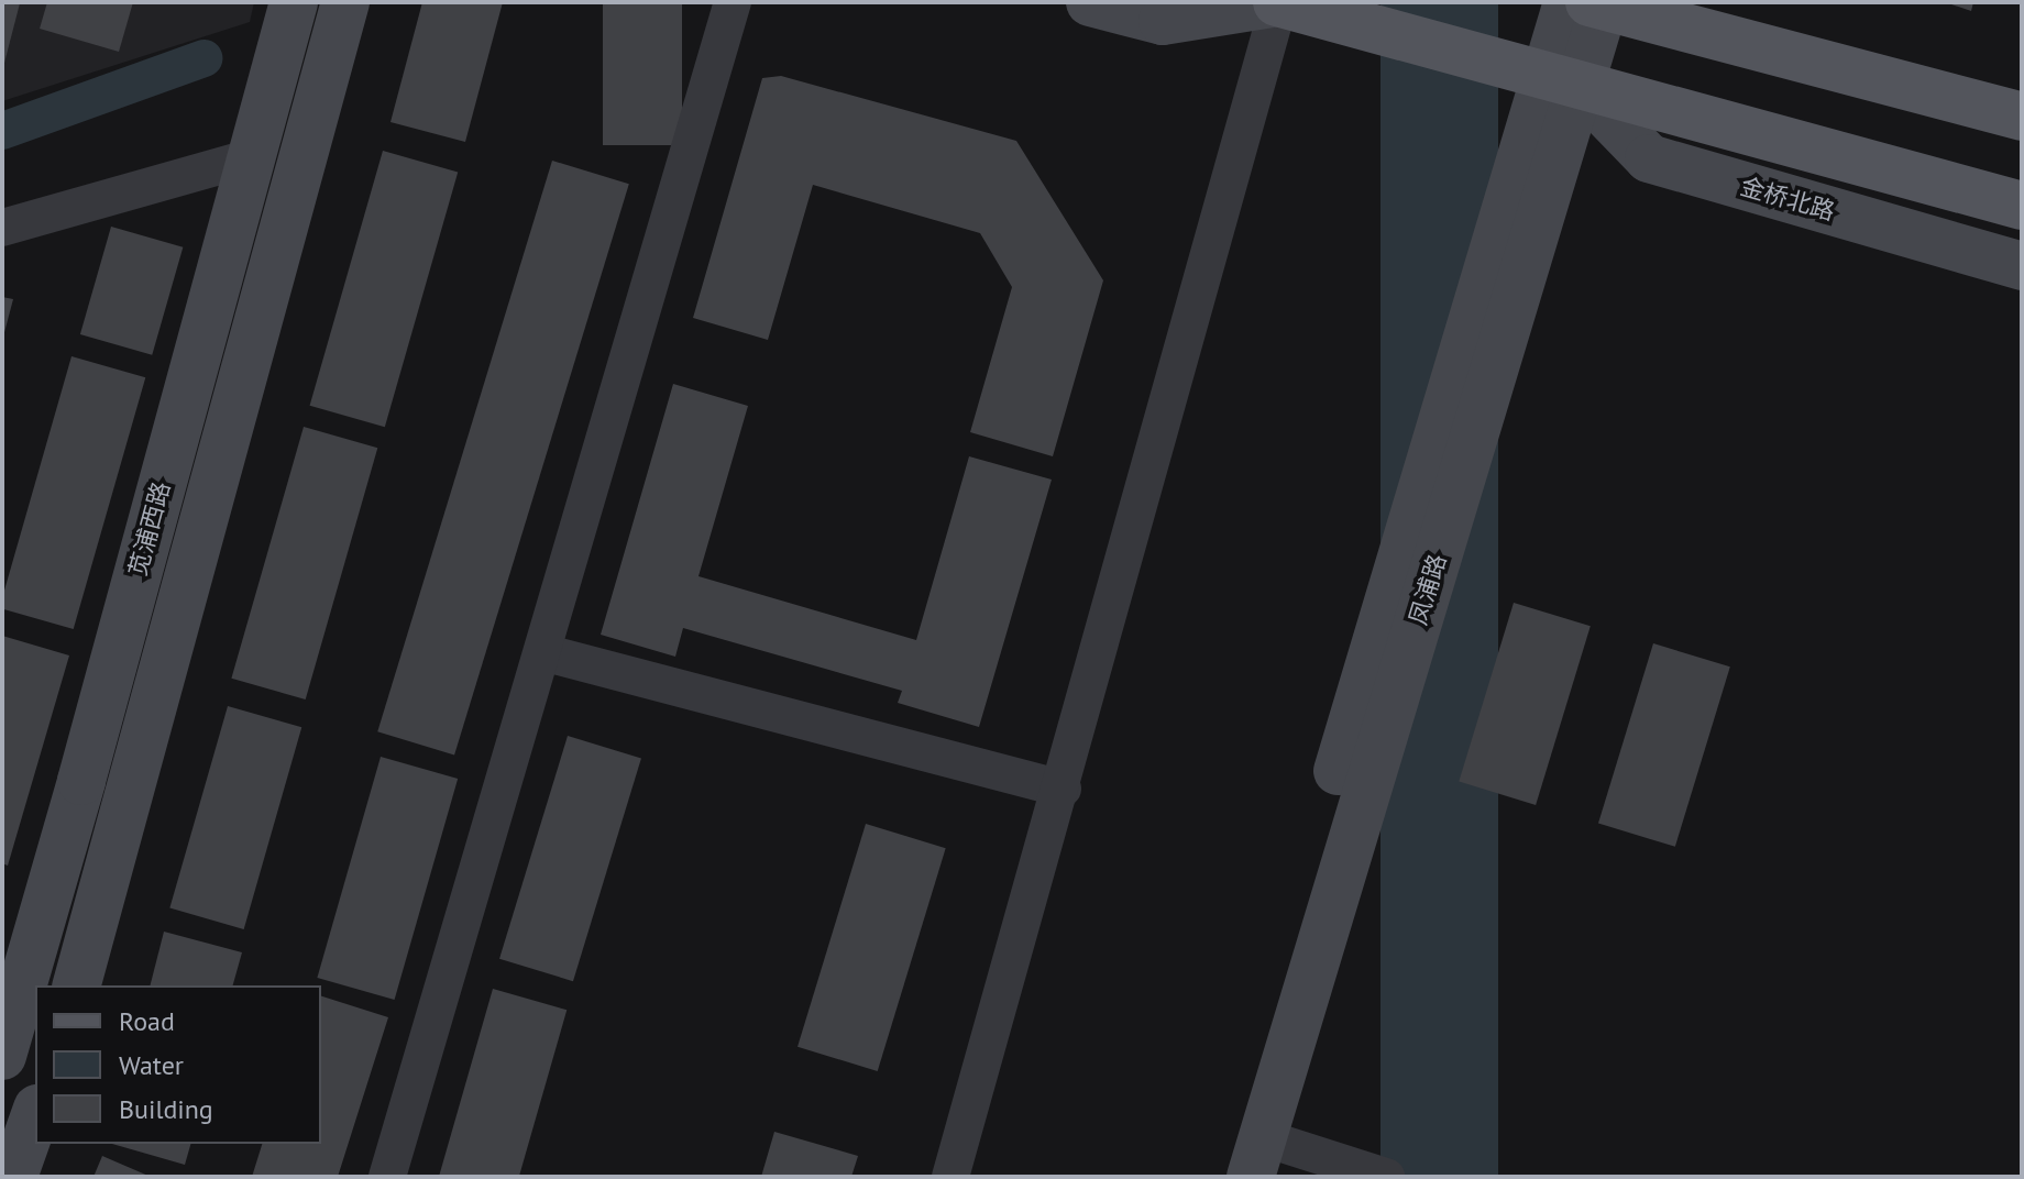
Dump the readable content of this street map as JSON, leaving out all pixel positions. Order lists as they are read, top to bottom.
{
  "streets": {
    "main road": ["金桥北路"],
    "street": ["苋浦西路", "凤浦路"]
  },
  "crossings": [
    ["金桥北路", "凤浦路"]
  ],
  "legend": ["Road", "Water", "Building"]
}
